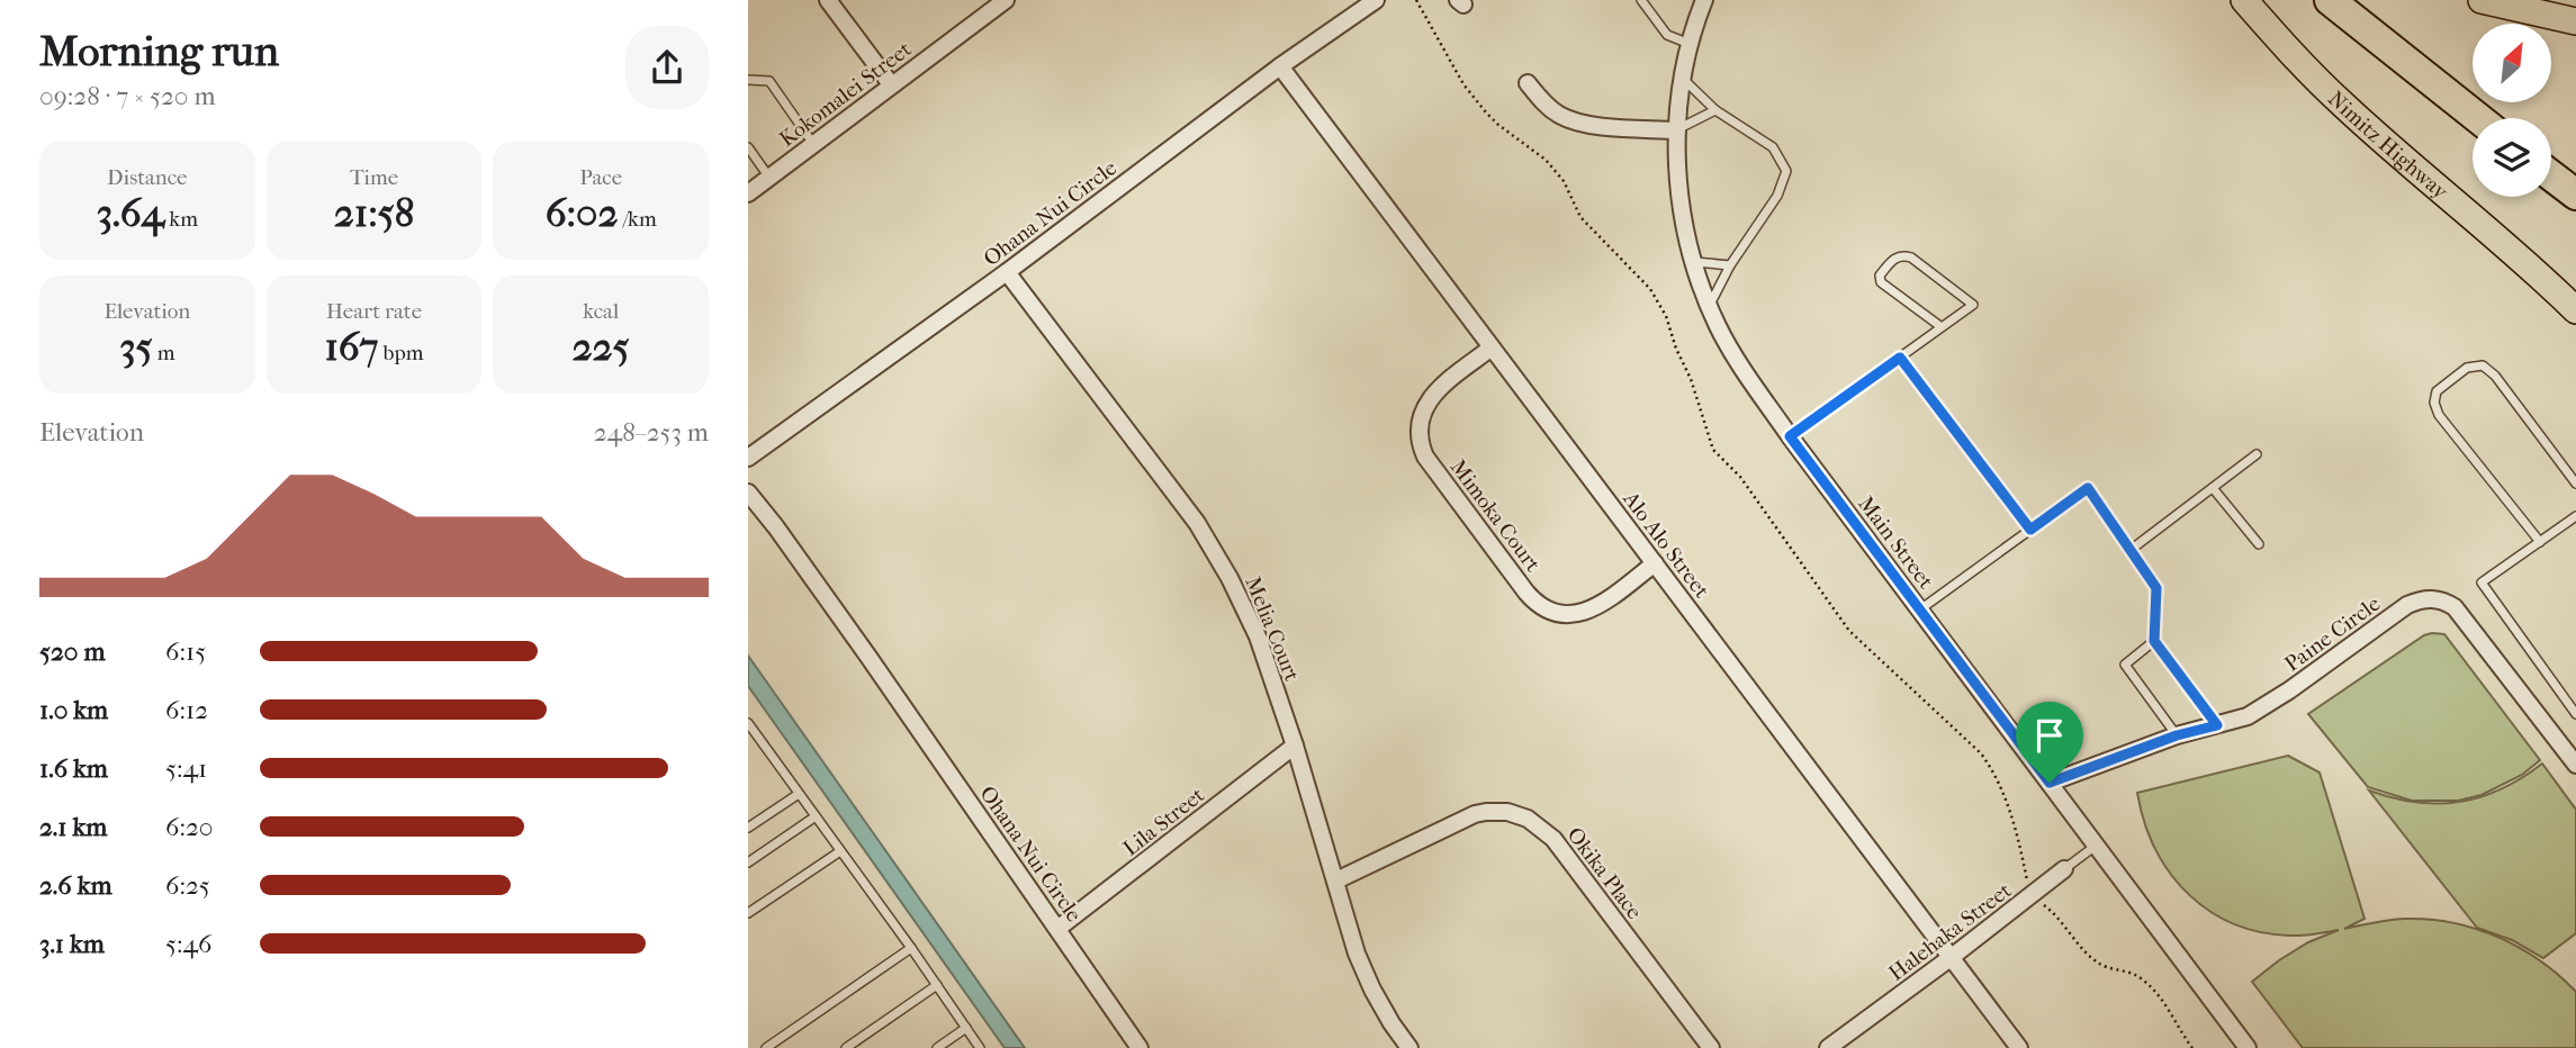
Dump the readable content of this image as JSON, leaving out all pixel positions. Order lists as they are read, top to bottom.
{
  "streets": {
    "main road": ["Nimitz Highway"],
    "street": [
      "Kokomalei Street",
      "Ohana Nui Circle",
      "Mimoka Court",
      "Main Street",
      "Alo Alo Street",
      "Melia Court",
      "Paine Circle",
      "Lila Street",
      "Okika Place",
      "Halehaka Street"
    ]
  },
  "crossings": [
    ["Ohana Nui Circle", "Alo Alo Street"],
    ["Ohana Nui Circle", "Melia Court"],
    ["Ohana Nui Circle", "Lila Street"],
    ["Mimoka Court", "Alo Alo Street"],
    ["Main Street", "Paine Circle"],
    ["Main Street", "Halehaka Street"],
    ["Alo Alo Street", "Halehaka Street"],
    ["Melia Court", "Lila Street"],
    ["Melia Court", "Okika Place"]
  ],
  "north": "top right",
  "page": {
    "heading": ["Morning run", "09:28 · 7 × 520 m"],
    "stats": [
      ["Distance", "3.64 km"],
      ["Time", "21:58"],
      ["Pace", "6:02 /km"],
      ["Elevation", "35 m"],
      ["Heart rate", "167 bpm"],
      ["kcal", "225"]
    ],
    "chart": ["Elevation", "248–253 m"],
    "list": [
      {
        "name": "520 m",
        "note": "6:15"
      },
      {
        "name": "1.0 km",
        "note": "6:12"
      },
      {
        "name": "1.6 km",
        "note": "5:41"
      },
      {
        "name": "2.1 km",
        "note": "6:20"
      },
      {
        "name": "2.6 km",
        "note": "6:25"
      },
      {
        "name": "3.1 km",
        "note": "5:46"
      }
    ]
  }
}
